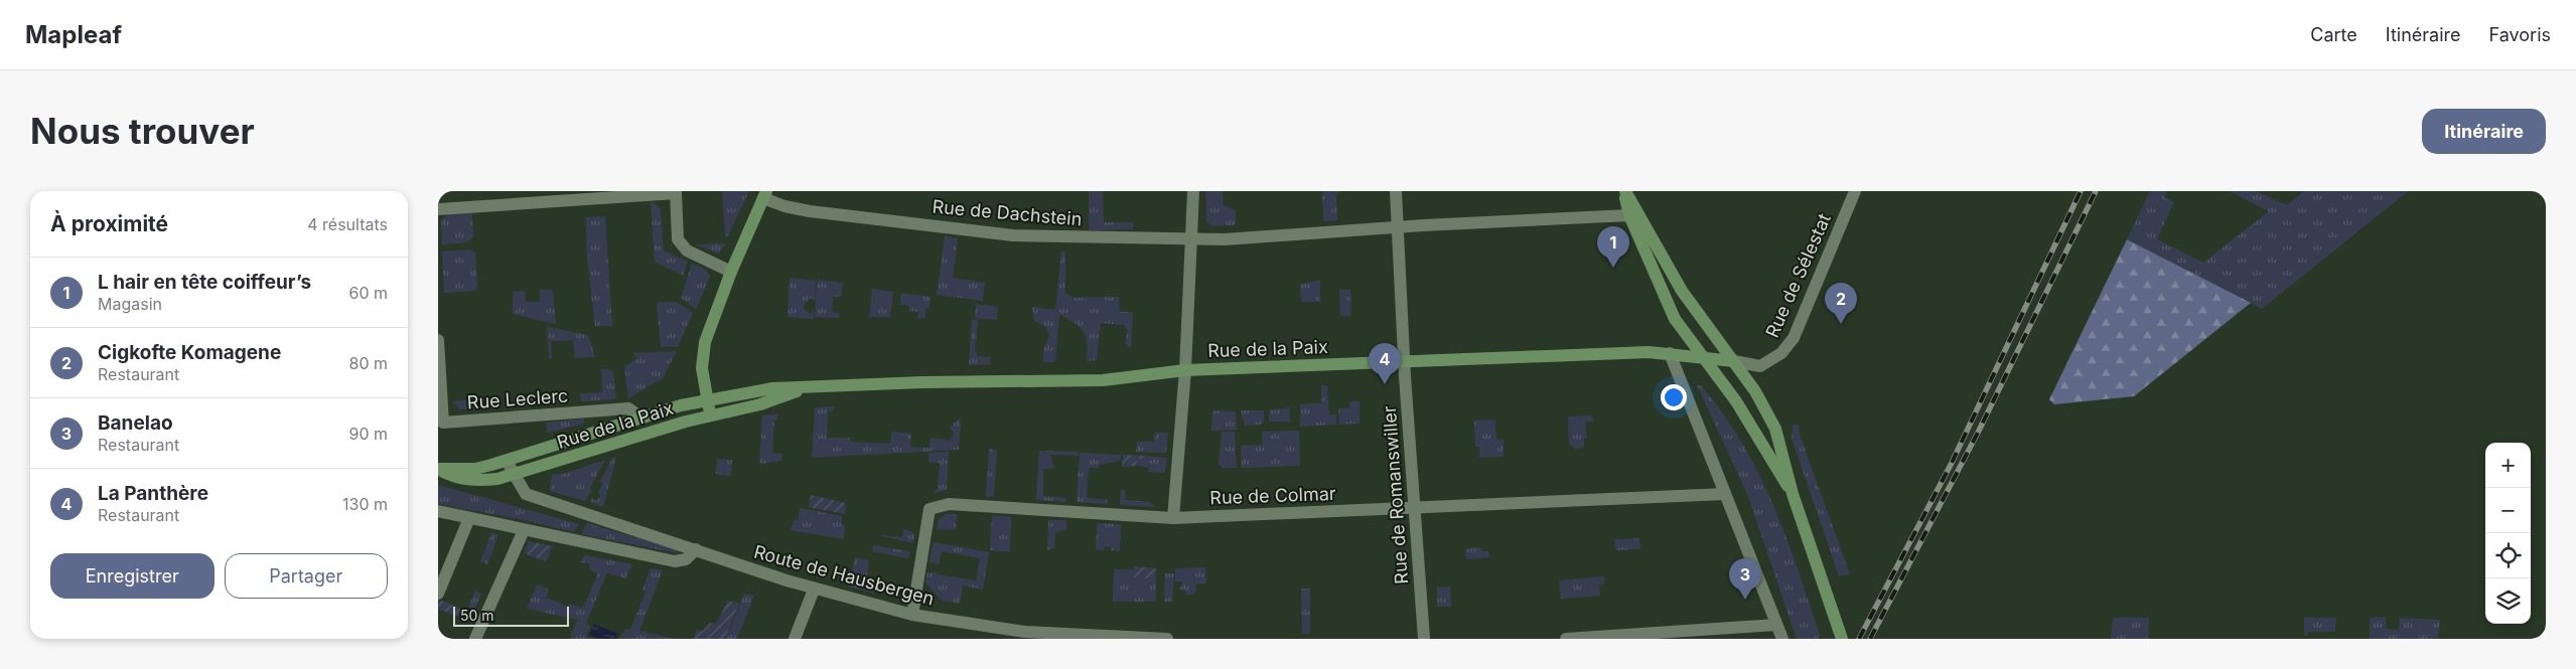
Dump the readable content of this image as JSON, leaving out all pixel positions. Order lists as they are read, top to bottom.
{
  "streets": {
    "street": [
      "Rue de Dachstein",
      "Rue de Sélestat",
      "Rue de la Paix",
      "Rue Leclerc",
      "Rue de Romanswiller",
      "Rue de Colmar",
      "Route de Hausbergen"
    ]
  },
  "crossings": [
    ["Rue de Dachstein", "Rue de Romanswiller"],
    ["Rue de Sélestat", "Rue de la Paix"],
    ["Rue de la Paix", "Rue Leclerc"],
    ["Rue de la Paix", "Rue de Romanswiller"],
    ["Rue de la Paix", "Route de Hausbergen"],
    ["Rue de Romanswiller", "Rue de Colmar"],
    ["Rue de Colmar", "Route de Hausbergen"]
  ],
  "scale_bar": "50 m",
  "page": {
    "header": "Mapleaf",
    "nav": ["Carte", "Itinéraire", "Favoris"],
    "buttons": [
      "Itinéraire",
      ["Enregistrer", "Partager"]
    ],
    "title": "Nous trouver",
    "heading": ["À proximité", "4 résultats"],
    "pins": [
      "1",
      "2",
      "4",
      "3"
    ],
    "list": [
      {
        "mark": "1",
        "name": "L hair en tête coiffeur’s",
        "note": "Magasin",
        "value": "60 m"
      },
      {
        "mark": "2",
        "name": "Cigkofte Komagene",
        "note": "Restaurant",
        "value": "80 m"
      },
      {
        "mark": "3",
        "name": "Banelao",
        "note": "Restaurant",
        "value": "90 m"
      },
      {
        "mark": "4",
        "name": "La Panthère",
        "note": "Restaurant",
        "value": "130 m"
      }
    ],
    "map_buttons": ["+", "−"],
    "scale": "50 m"
  }
}
